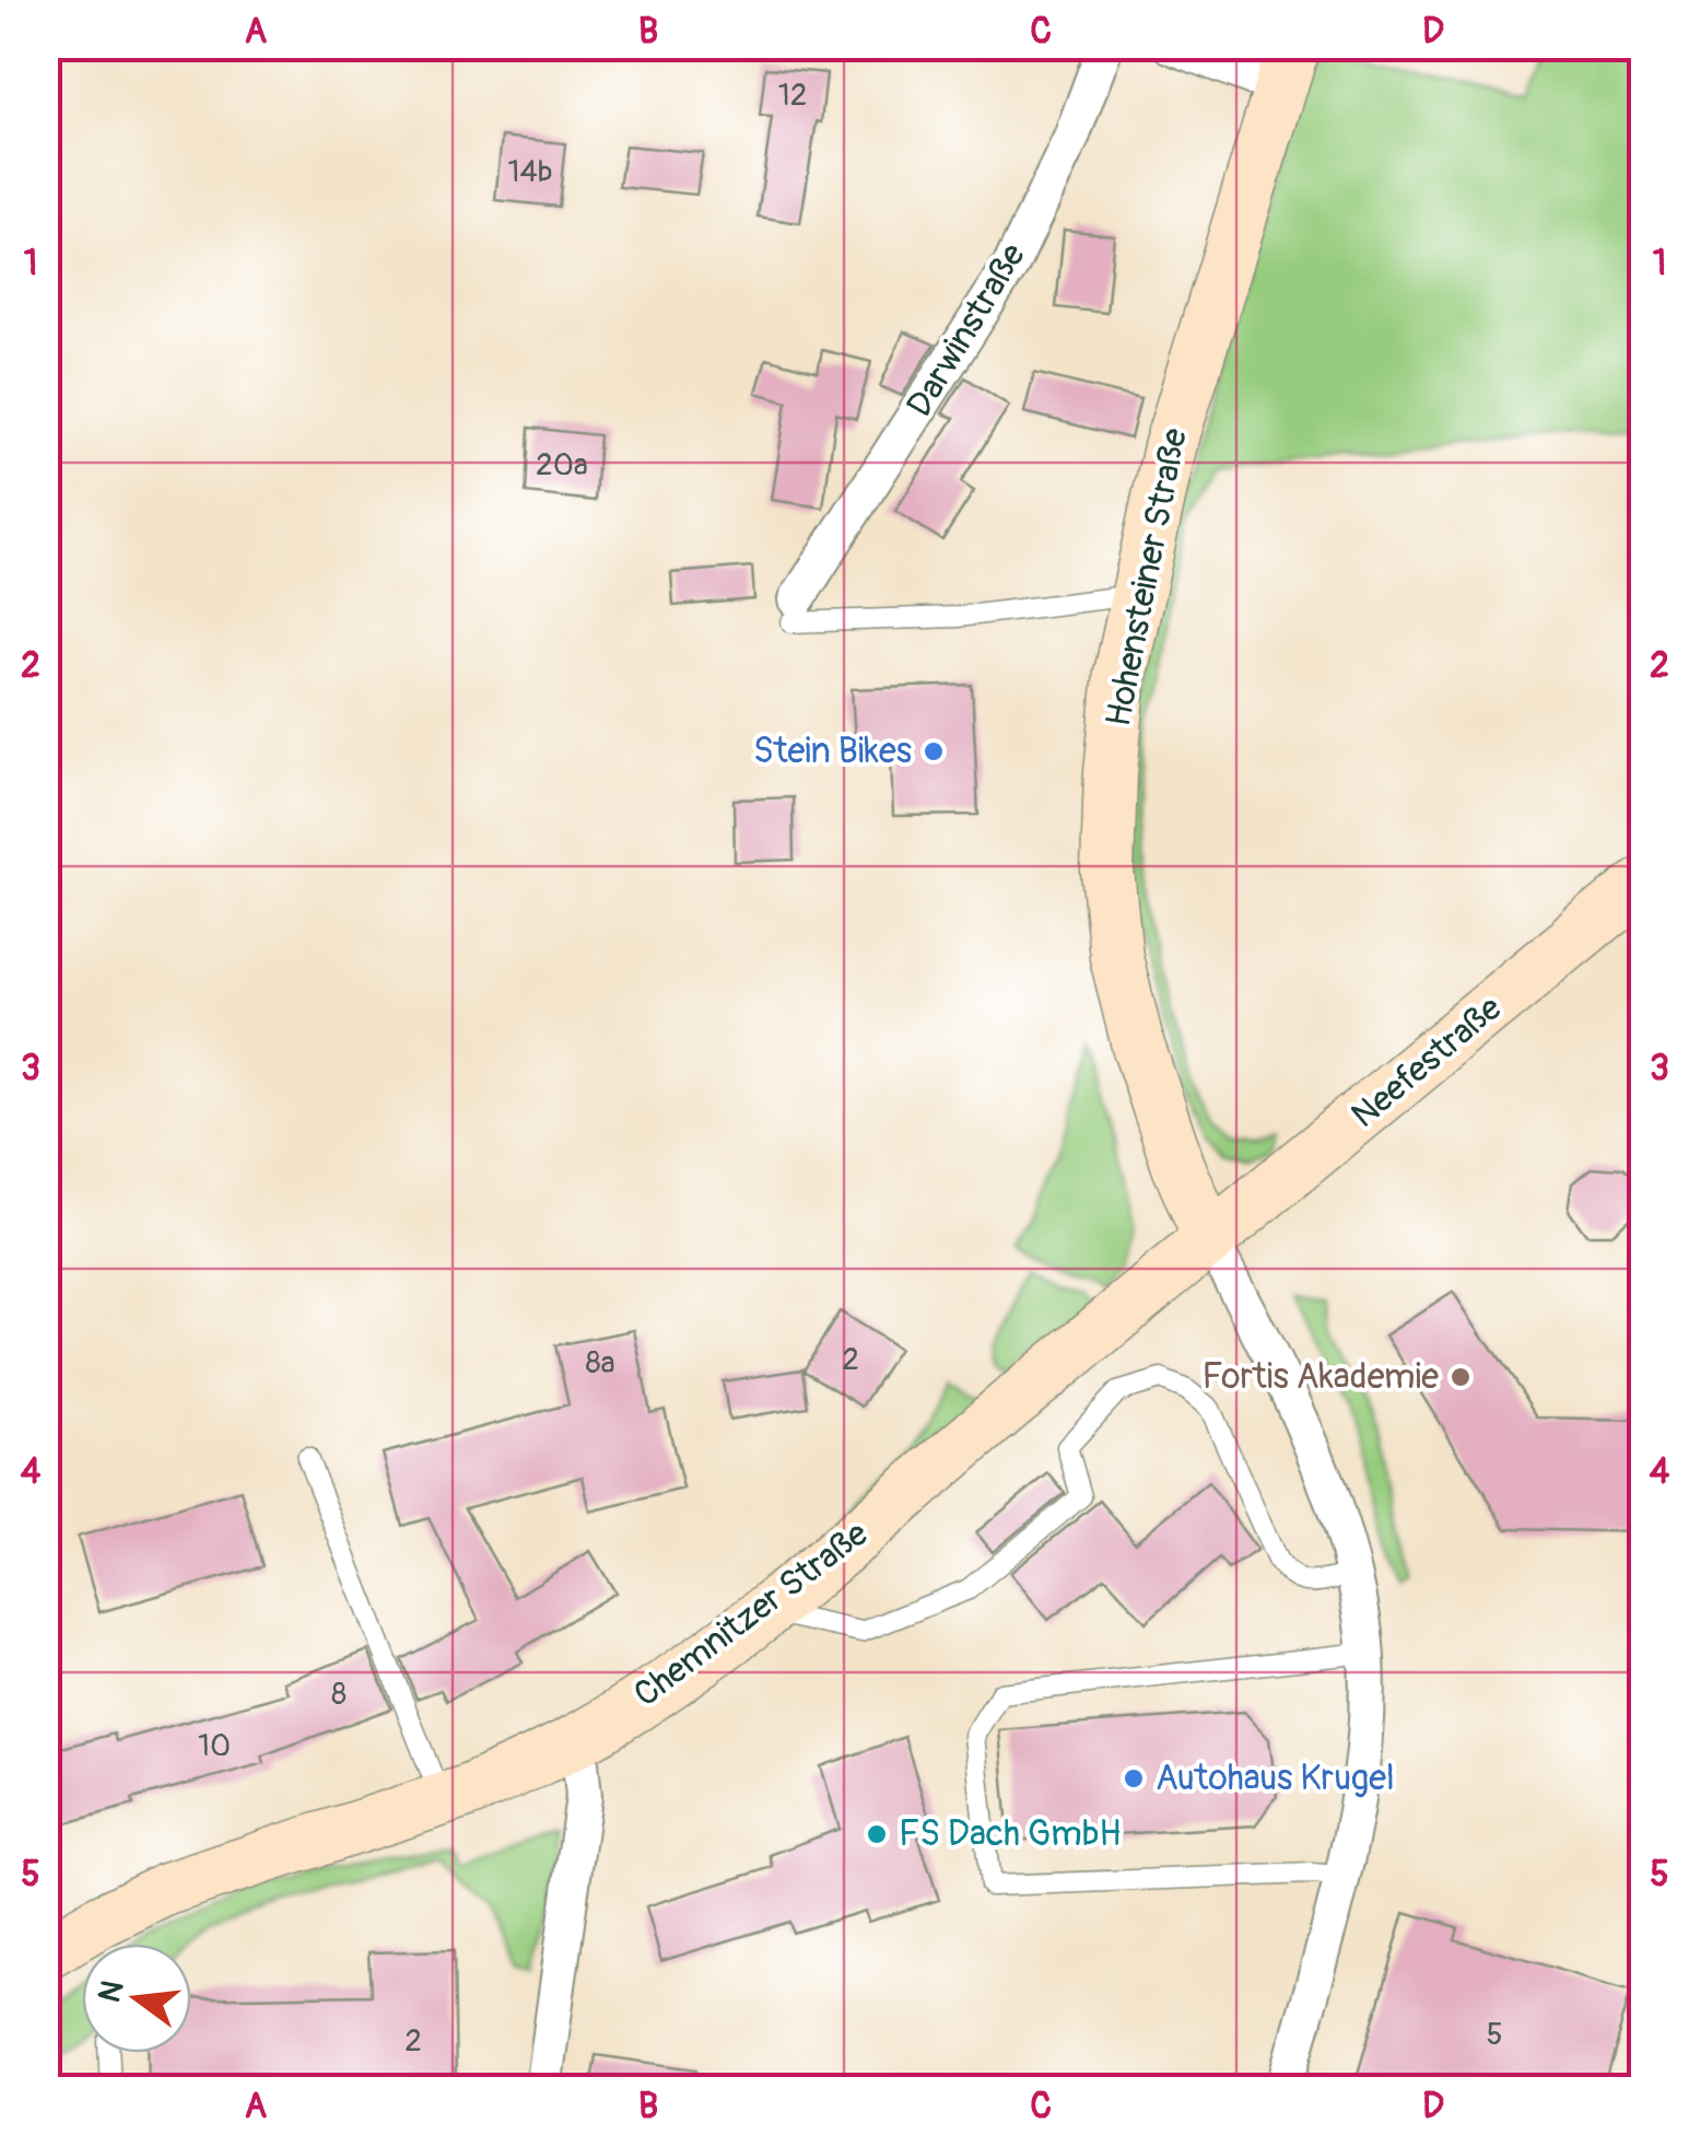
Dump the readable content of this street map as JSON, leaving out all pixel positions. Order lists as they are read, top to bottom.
{
  "streets": {
    "main road": ["Hohensteiner Straße", "Neefestraße", "Chemnitzer Straße"],
    "street": ["Darwinstraße"]
  },
  "crossings": [
    ["Hohensteiner Straße", "Neefestraße"],
    ["Hohensteiner Straße", "Chemnitzer Straße"],
    ["Neefestraße", "Chemnitzer Straße"]
  ],
  "places": [
    "Stein Bikes",
    "Fortis Akademie",
    "Autohaus Krugel",
    "FS Dach GmbH"
  ],
  "house_numbers": [
    "12",
    "14b",
    "20a",
    "2",
    "8a",
    "8",
    "10",
    "5",
    "2"
  ],
  "north": "left",
  "grid": {
    "columns": [
      "A",
      "B",
      "C",
      "D"
    ],
    "rows": [
      "1",
      "2",
      "3",
      "4",
      "5"
    ]
  }
}
